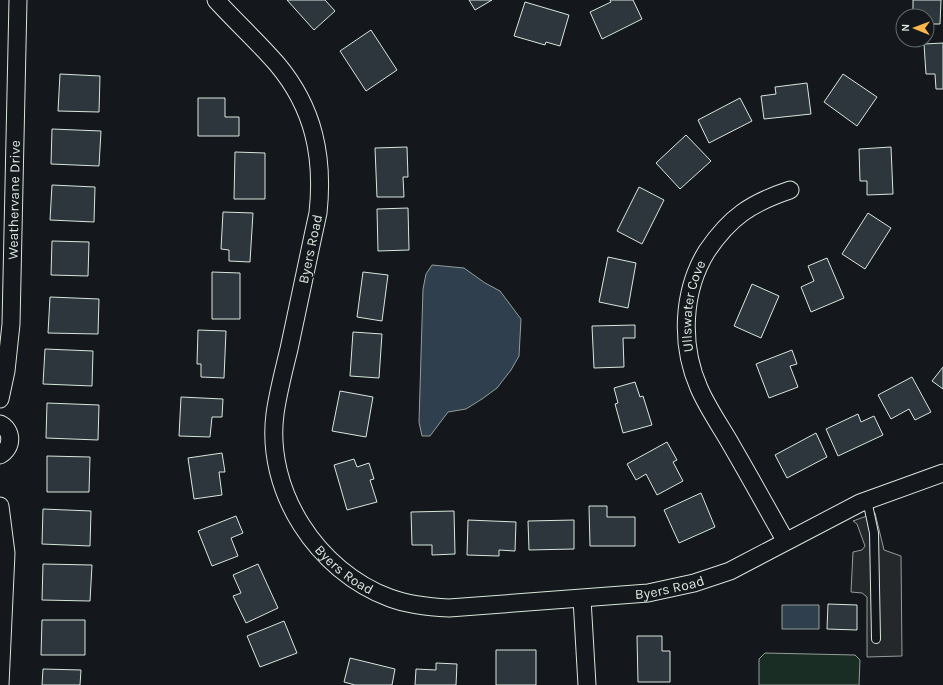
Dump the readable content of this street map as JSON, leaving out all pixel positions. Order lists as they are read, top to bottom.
{
  "streets": {
    "street": ["Weathervane Drive", "Byers Road", "Ullswater Cove"]
  },
  "crossings": [
    ["Byers Road", "Ullswater Cove"]
  ],
  "north": "left"
}
